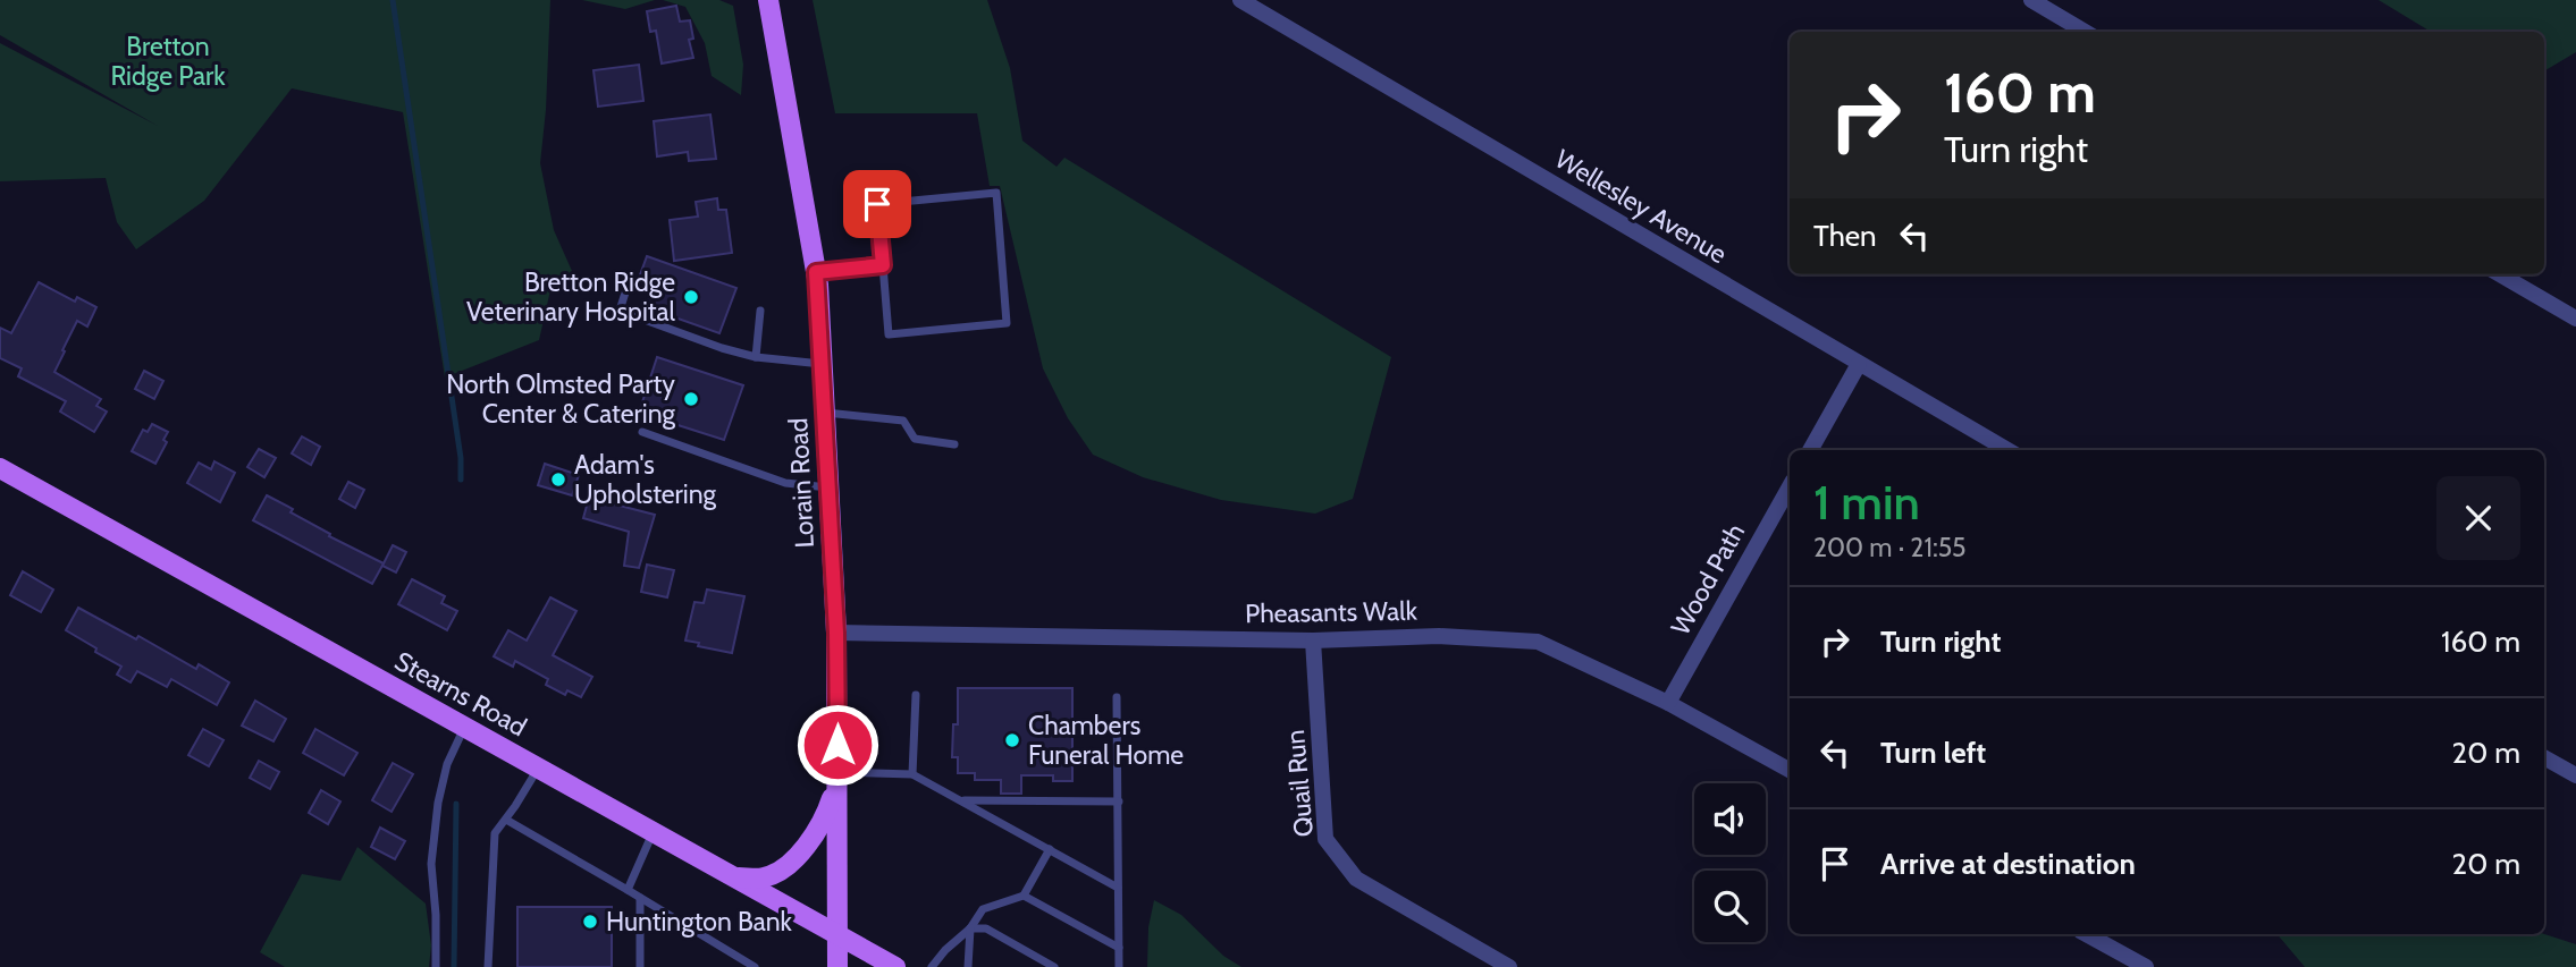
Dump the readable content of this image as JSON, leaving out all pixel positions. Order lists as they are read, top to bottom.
{
  "streets": {
    "main road": ["Lorain Road", "Stearns Road"],
    "street": [
      "Wellesley Avenue",
      "Wood Path",
      "Pheasants Walk",
      "Quail Run"
    ]
  },
  "crossings": [
    ["Lorain Road", "Pheasants Walk"],
    ["Lorain Road", "Stearns Road"],
    ["Wood Path", "Pheasants Walk"],
    ["Pheasants Walk", "Quail Run"]
  ],
  "parks": ["Bretton Ridge Park"],
  "places": [
    "Bretton Ridge Veterinary Hospital",
    "North Olmsted Party Center & Catering",
    "Adam's Upholstering",
    "Chambers Funeral Home",
    "Huntington Bank"
  ],
  "page": {
    "turn": ["160 m", "Turn right"],
    "then": "Then",
    "heading": ["1 min", "200 m · 21:55"],
    "list": [
      {
        "name": "Turn right",
        "value": "160 m"
      },
      {
        "name": "Turn left",
        "value": "20 m"
      },
      {
        "name": "Arrive at destination",
        "value": "20 m"
      }
    ]
  }
}
